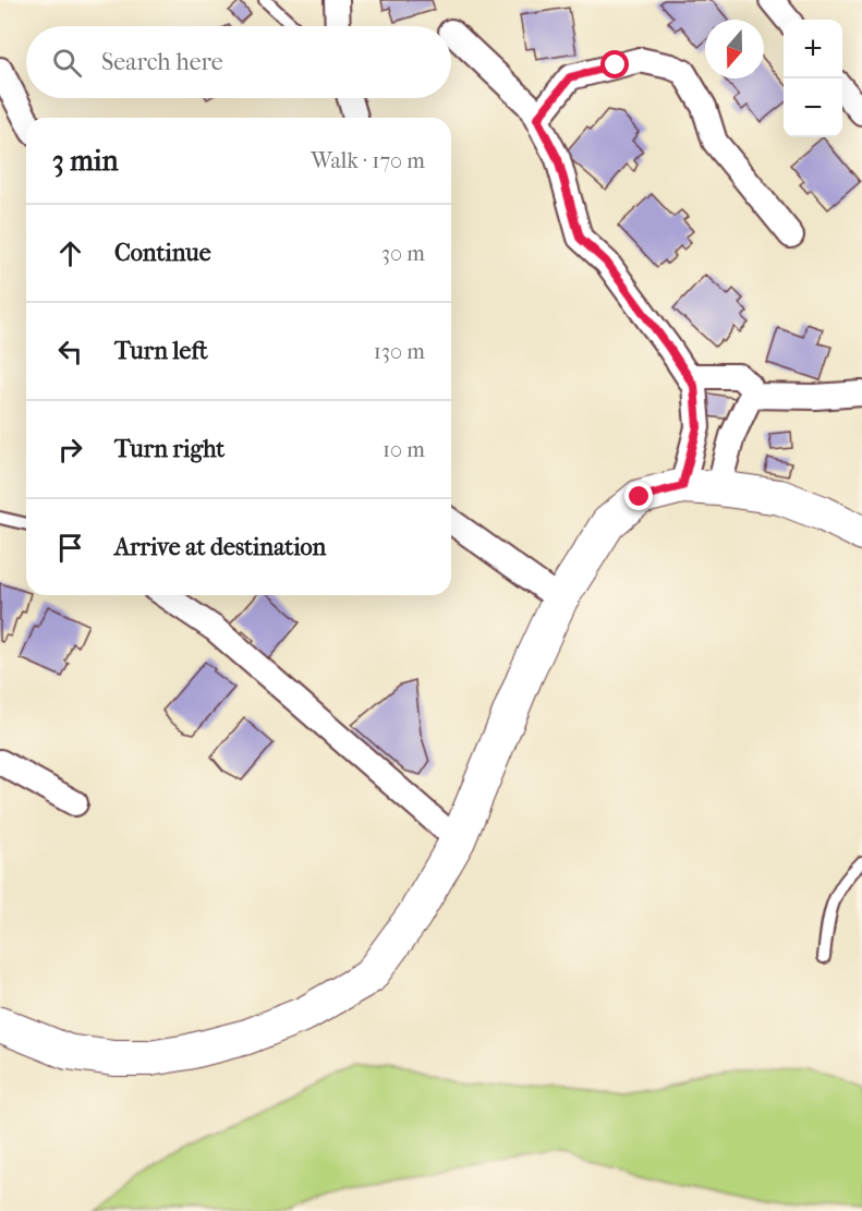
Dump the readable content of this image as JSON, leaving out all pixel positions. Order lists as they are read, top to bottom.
{
  "north": "bottom",
  "page": {
    "map_buttons": ["+", "−"],
    "search": "Search here",
    "heading": ["3 min", "Walk · 170 m"],
    "list": [
      ["Continue", "30 m"],
      ["Turn left", "130 m"],
      ["Turn right", "10 m"],
      "Arrive at destination"
    ]
  }
}
